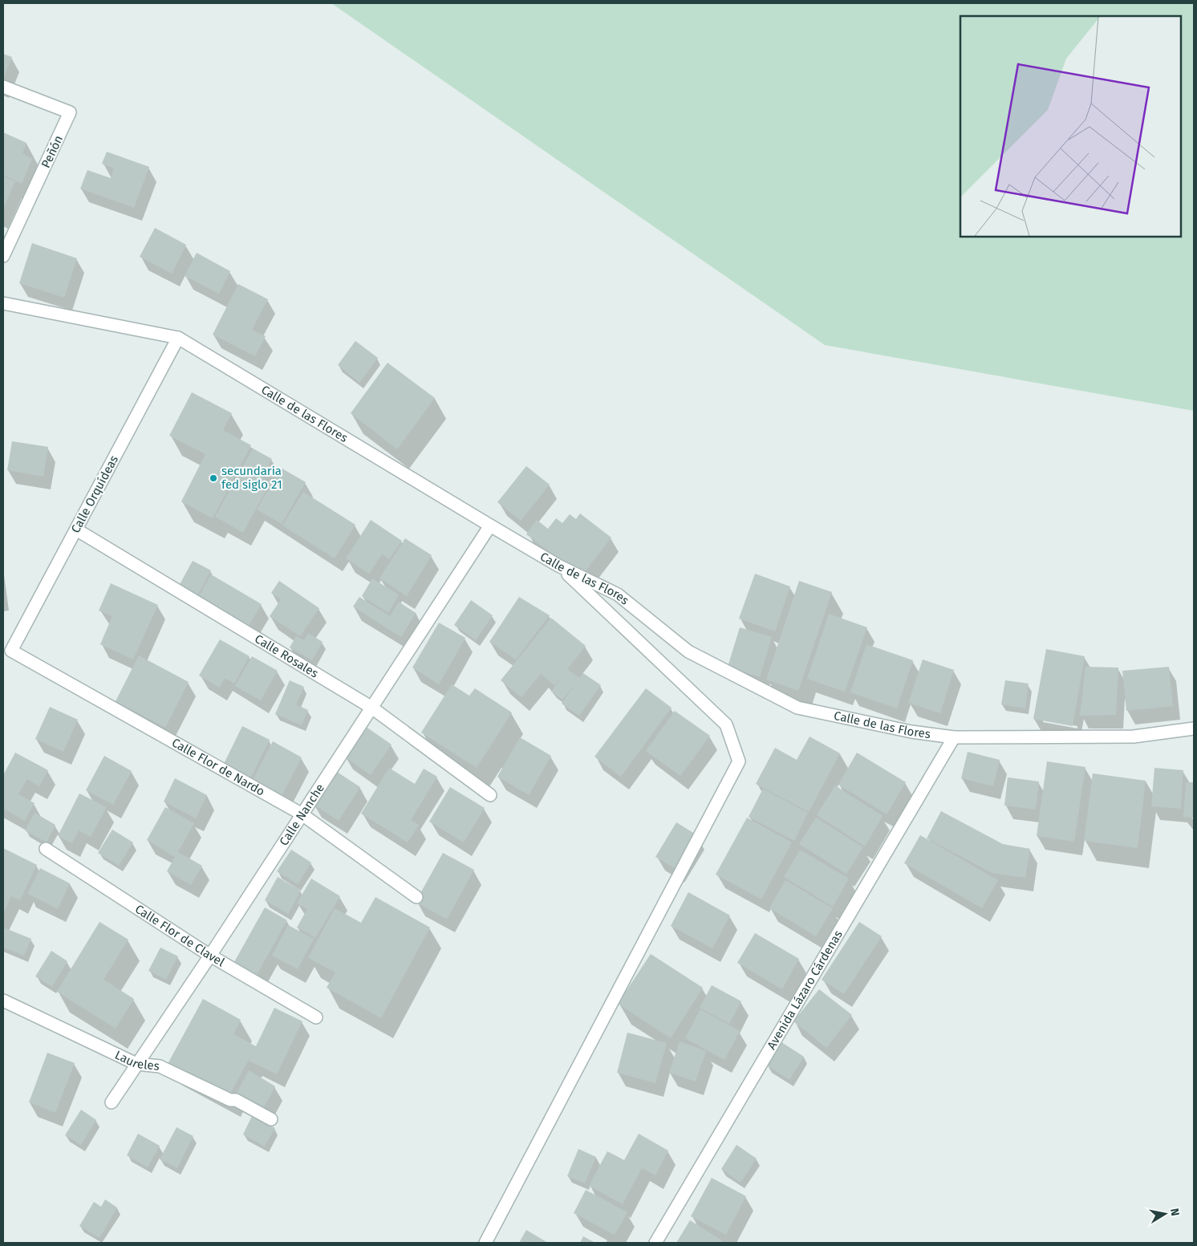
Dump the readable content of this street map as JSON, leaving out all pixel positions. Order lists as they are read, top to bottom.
{
  "streets": {
    "street": [
      "Peñón",
      "Calle de las Flores",
      "Calle Orquídeas",
      "Calle Rosales",
      "Calle Flor de Nardo",
      "Calle Nanche",
      "Calle Flor de Clavel",
      "Avenida Lázaro Cárdenas",
      "Laureles"
    ]
  },
  "crossings": [
    ["Calle de las Flores", "Calle Orquídeas"],
    ["Calle de las Flores", "Calle Nanche"],
    ["Calle de las Flores", "Avenida Lázaro Cárdenas"],
    ["Calle Orquídeas", "Calle Rosales"],
    ["Calle Orquídeas", "Calle Flor de Nardo"],
    ["Calle Rosales", "Calle Nanche"],
    ["Calle Flor de Nardo", "Calle Nanche"],
    ["Calle Nanche", "Calle Flor de Clavel"],
    ["Calle Nanche", "Laureles"]
  ],
  "places": ["secundaria fed siglo 21"],
  "north": "right"
}
